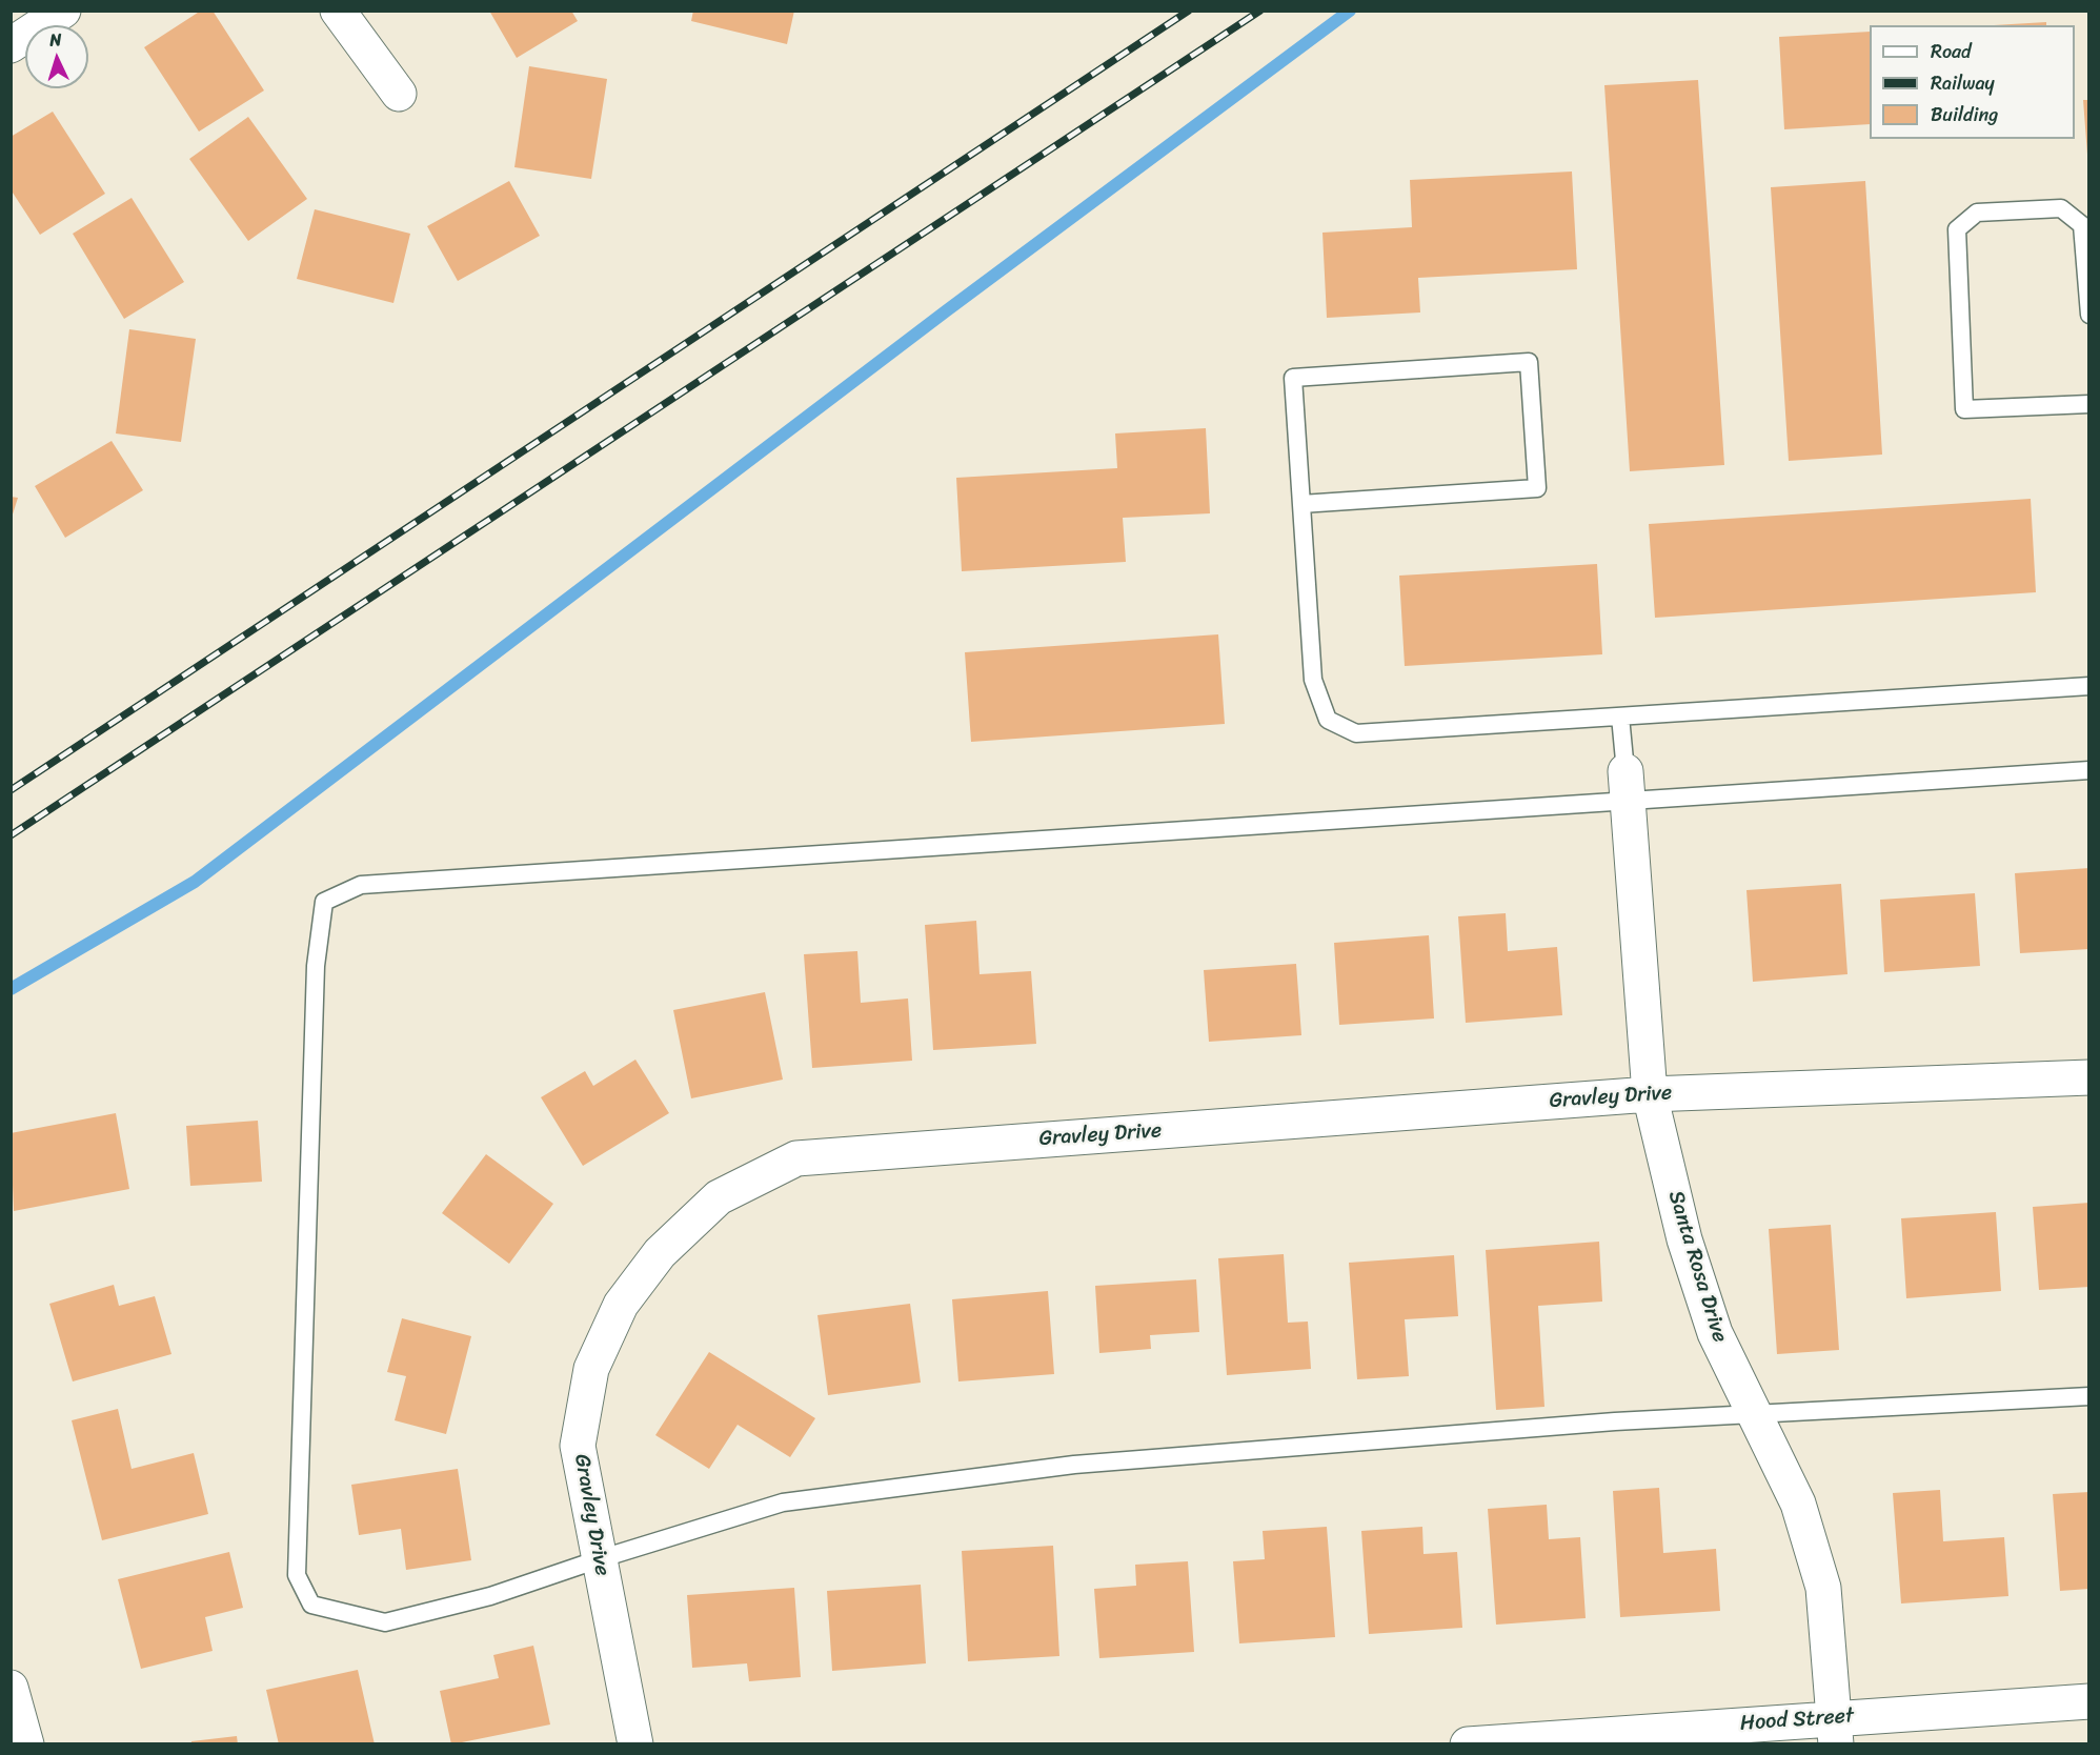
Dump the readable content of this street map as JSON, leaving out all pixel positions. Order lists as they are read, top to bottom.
{
  "streets": {
    "street": ["Gravley Drive", "Santa Rosa Drive", "Hood Street"]
  },
  "crossings": [
    ["Gravley Drive", "Santa Rosa Drive"],
    ["Santa Rosa Drive", "Hood Street"]
  ],
  "legend": ["Road", "Railway", "Building"],
  "north": "top"
}
